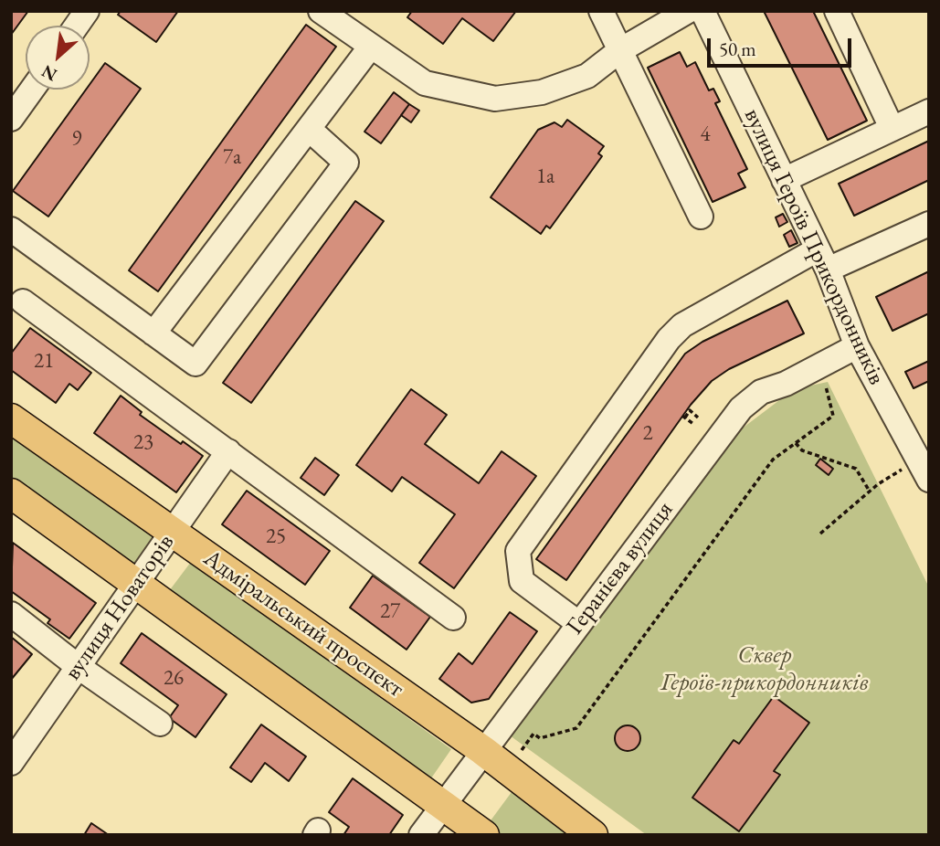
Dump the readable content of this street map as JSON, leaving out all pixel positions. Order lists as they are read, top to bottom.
{
  "streets": {
    "main road": ["Адміральський проспект"],
    "street": ["вулиця Героїв Прикордонників", "Геранієва вулиця", "вулиця Новаторів"]
  },
  "crossings": [
    ["вулиця Героїв Прикордонників", "Геранієва вулиця"],
    ["Геранієва вулиця", "Адміральський проспект"],
    ["вулиця Новаторів", "Адміральський проспект"]
  ],
  "parks": ["Сквер Героїв-прикордонників"],
  "house_numbers": [
    "4",
    "9",
    "7а",
    "1а",
    "21",
    "2",
    "23",
    "25",
    "27",
    "26"
  ],
  "scale_bar": "50 m",
  "north": "bottom left"
}
